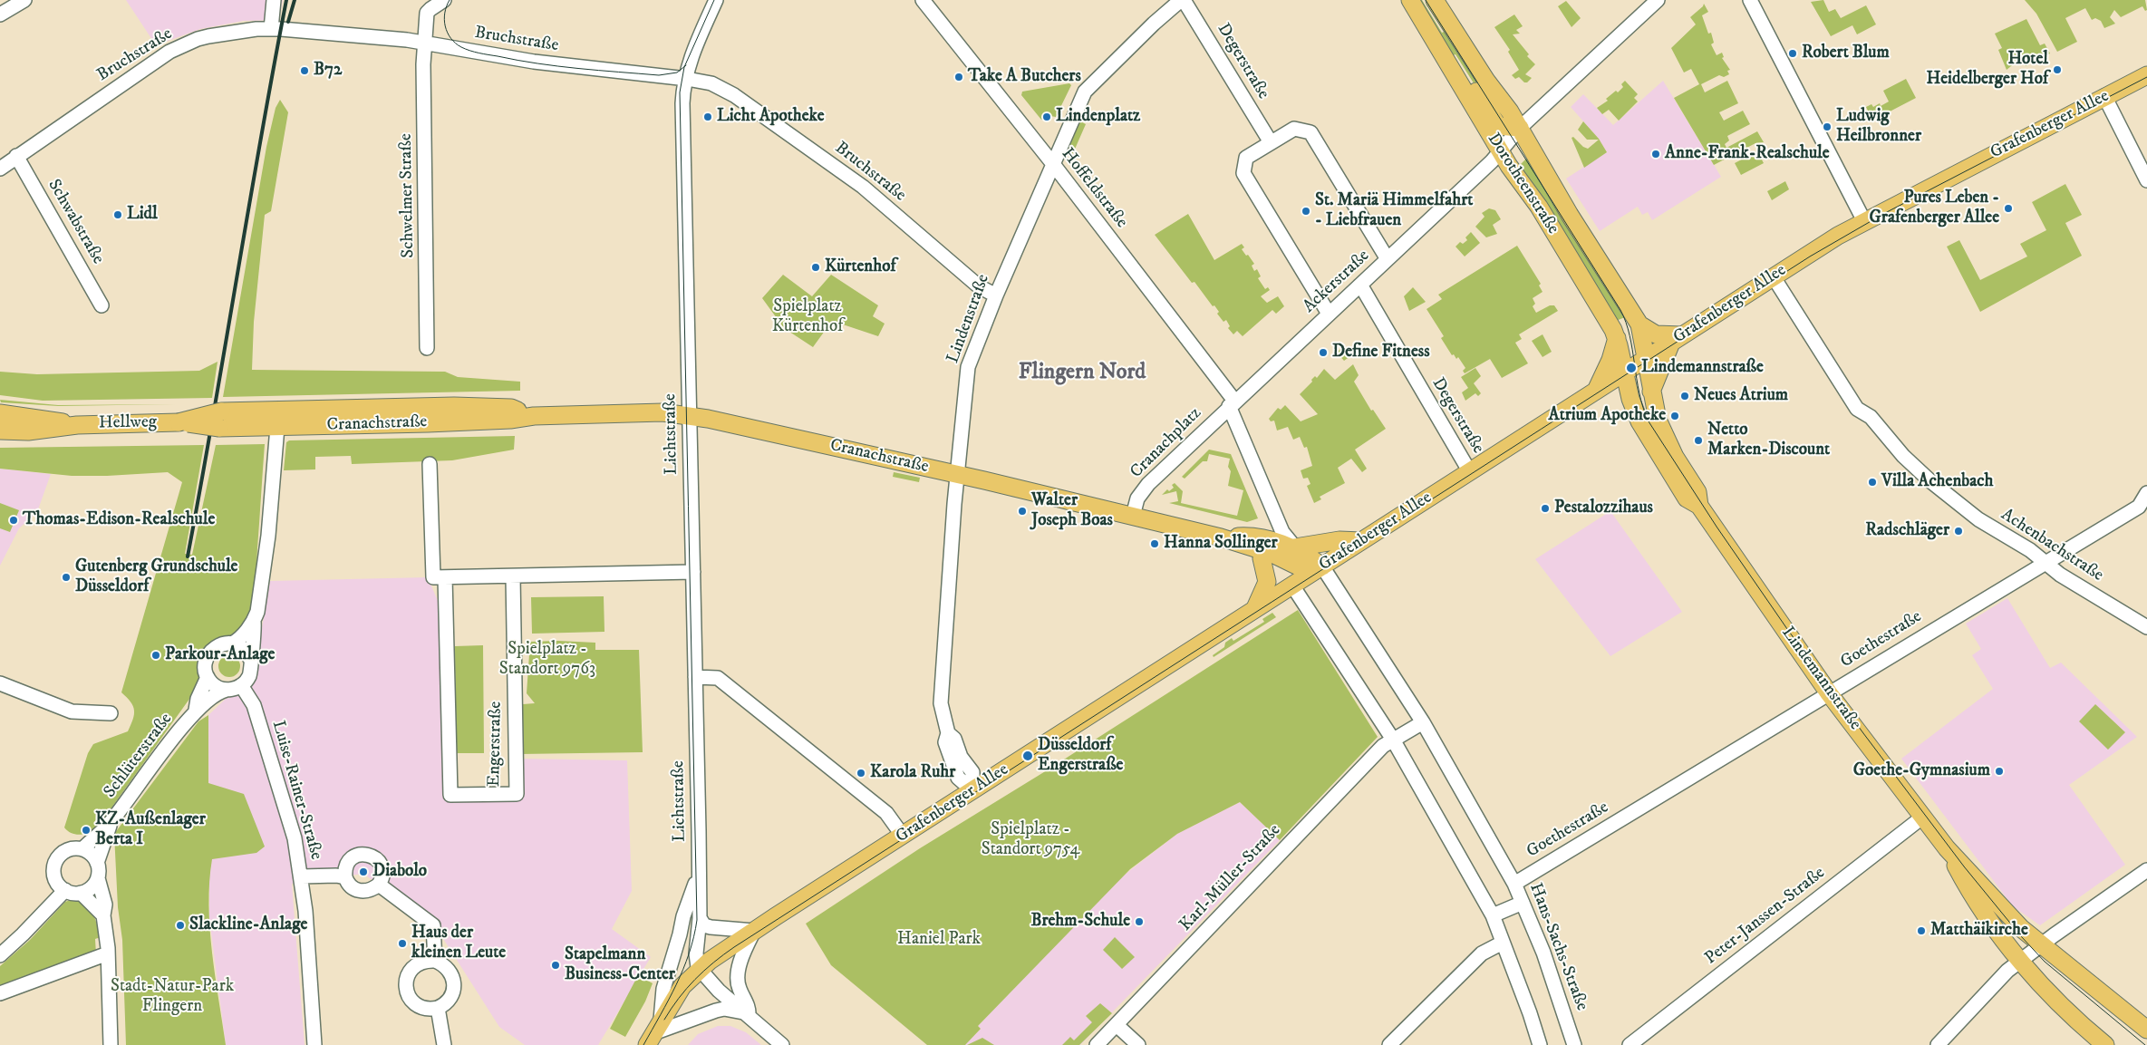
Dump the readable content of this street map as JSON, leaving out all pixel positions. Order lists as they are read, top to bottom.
{
  "streets": {
    "main road": [
      "Grafenberger Allee",
      "Dorotheenstraße",
      "Hellweg",
      "Cranachstraße",
      "Lindemannstraße"
    ],
    "street": [
      "Bruchstraße",
      "Degerstraße",
      "Hoffeldstraße",
      "Schwelmer Straße",
      "Schwabstraße",
      "Ackerstraße",
      "Lindenstraße",
      "Lichtstraße",
      "Cranachplatz",
      "Achenbachstraße",
      "Goethestraße",
      "Engerstraße",
      "Schlüterstraße",
      "Luise-Rainer-Straße",
      "Karl-Müller-Straße",
      "Peter-Janssen-Straße",
      "Hans-Sachs-Straße"
    ]
  },
  "crossings": [
    ["Bruchstraße", "Schwelmer Straße"],
    ["Bruchstraße", "Schwabstraße"],
    ["Bruchstraße", "Lindenstraße"],
    ["Bruchstraße", "Lichtstraße"],
    ["Degerstraße", "Grafenberger Allee"],
    ["Degerstraße", "Ackerstraße"],
    ["Degerstraße", "Lindenstraße"],
    ["Grafenberger Allee", "Dorotheenstraße"],
    ["Grafenberger Allee", "Lindenstraße"],
    ["Grafenberger Allee", "Cranachstraße"],
    ["Grafenberger Allee", "Achenbachstraße"],
    ["Grafenberger Allee", "Lindemannstraße"],
    ["Grafenberger Allee", "Hans-Sachs-Straße"],
    ["Dorotheenstraße", "Ackerstraße"],
    ["Dorotheenstraße", "Lindemannstraße"],
    ["Hoffeldstraße", "Ackerstraße"],
    ["Hoffeldstraße", "Lindenstraße"],
    ["Hoffeldstraße", "Cranachstraße"],
    ["Hoffeldstraße", "Cranachplatz"],
    ["Ackerstraße", "Cranachplatz"],
    ["Lindenstraße", "Cranachstraße"],
    ["Hellweg", "Cranachstraße"],
    ["Cranachstraße", "Lichtstraße"],
    ["Cranachstraße", "Cranachplatz"],
    ["Cranachstraße", "Hans-Sachs-Straße"],
    ["Achenbachstraße", "Goethestraße"],
    ["Goethestraße", "Lindemannstraße"],
    ["Goethestraße", "Hans-Sachs-Straße"],
    ["Lindemannstraße", "Peter-Janssen-Straße"],
    ["Schlüterstraße", "Luise-Rainer-Straße"]
  ],
  "districts": ["Flingern Nord"],
  "parks": [
    "Spielplatz Kürtenhof",
    "Spielplatz - Standort 9763",
    "Spielplatz - Standort 9754",
    "Haniel Park",
    "Stadt-Natur-Park Flingern"
  ],
  "places": [
    "Robert Blum",
    "Hotel Heidelberger Hof",
    "B72",
    "Take A Butchers",
    "Licht Apotheke",
    "Lindenplatz",
    "Ludwig Heilbronner",
    "Anne-Frank-Realschule",
    "Pures Leben - Grafenberger Allee",
    "St. Mariä Himmelfahrt - Liebfrauen",
    "Lidl",
    "Kürtenhof",
    "Define Fitness",
    "Lindemannstraße",
    "Neues Atrium",
    "Atrium Apotheke",
    "Netto Marken-Discount",
    "Villa Achenbach",
    "Pestalozzihaus",
    "Walter Joseph Boas",
    "Thomas-Edison-Realschule",
    "Radschläger",
    "Hanna Sollinger",
    "Gutenberg Grundschule Düsseldorf",
    "Parkour-Anlage",
    "Düsseldorf Engerstraße",
    "Goethe-Gymnasium",
    "Karola Ruhr",
    "KZ-Außenlager Berta I",
    "Diabolo",
    "Brehm-Schule",
    "Slackline-Anlage",
    "Matthäikirche",
    "Haus der kleinen Leute",
    "Stapelmann Business-Center"
  ]
}
